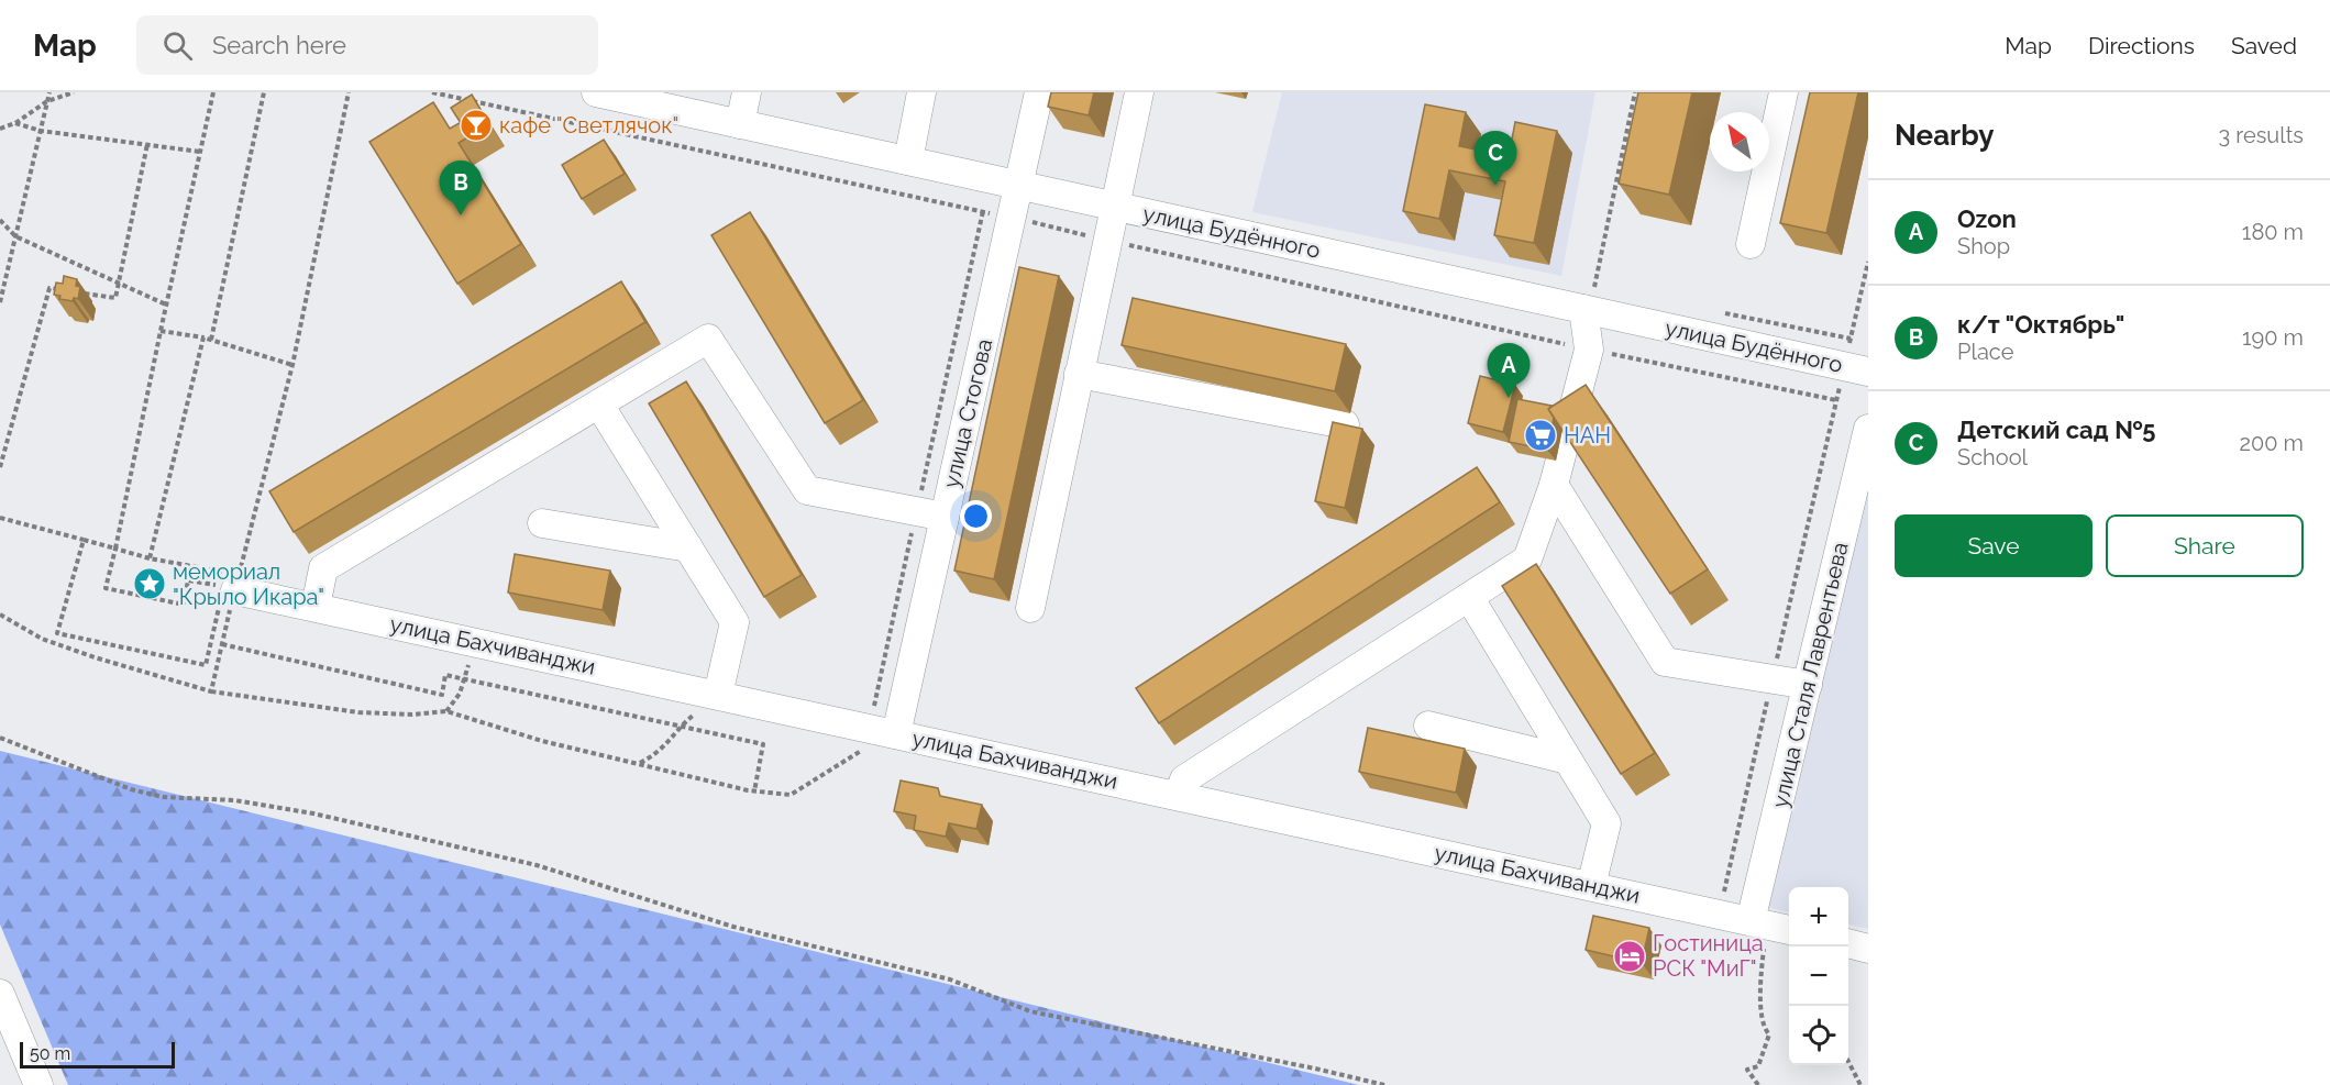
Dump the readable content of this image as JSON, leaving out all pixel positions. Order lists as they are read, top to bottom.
{
  "streets": {
    "street": [
      "улица Будённого",
      "улица Стогова",
      "улица Бахчиванджи",
      "улица Сталя Лаврентьева"
    ]
  },
  "crossings": [
    ["улица Будённого", "улица Стогова"],
    ["улица Стогова", "улица Бахчиванджи"],
    ["улица Бахчиванджи", "улица Сталя Лаврентьева"]
  ],
  "places": {
    "bar": ["кафе \"Светлячок\""],
    "supermarket": ["НАН"],
    "place": ["мемориал \"Крыло Икара\""],
    "hotel": ["Гостиница РСК \"МиГ\""]
  },
  "scale_bar": "50 m",
  "north": "top left",
  "page": {
    "header": "Map",
    "search": "Search here",
    "nav": ["Map", "Directions", "Saved"],
    "heading": ["Nearby", "3 results"],
    "pins": ["C", "B", "A"],
    "list": [
      {
        "mark": "A",
        "name": "Ozon",
        "note": "Shop",
        "value": "180 m"
      },
      {
        "mark": "B",
        "name": "к/т \"Октябрь\"",
        "note": "Place",
        "value": "190 m"
      },
      {
        "mark": "C",
        "name": "Детский сад №5",
        "note": "School",
        "value": "200 m"
      }
    ],
    "buttons": ["Save", "Share"],
    "map_buttons": ["+", "−"],
    "scale": "50 m"
  }
}
